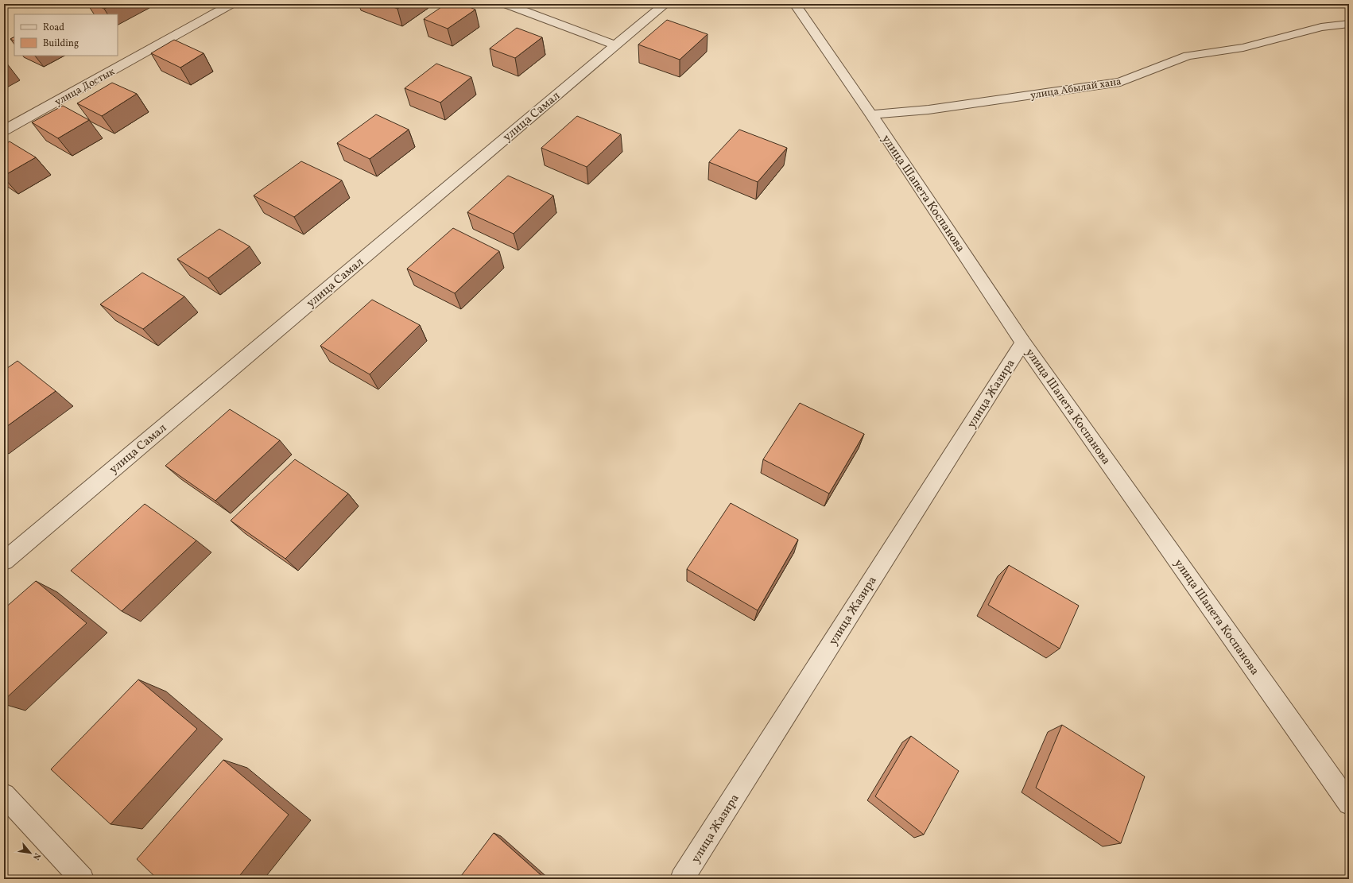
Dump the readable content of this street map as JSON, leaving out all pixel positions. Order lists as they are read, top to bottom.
{
  "streets": {
    "street": [
      "улица Достык",
      "улица Абылай хана",
      "улица Самал",
      "улица Шапета Коспанова",
      "улица Жазира"
    ]
  },
  "crossings": [
    ["улица Абылай хана", "улица Шапета Коспанова"],
    ["улица Шапета Коспанова", "улица Жазира"]
  ],
  "legend": ["Road", "Building"],
  "north": "bottom right"
}
